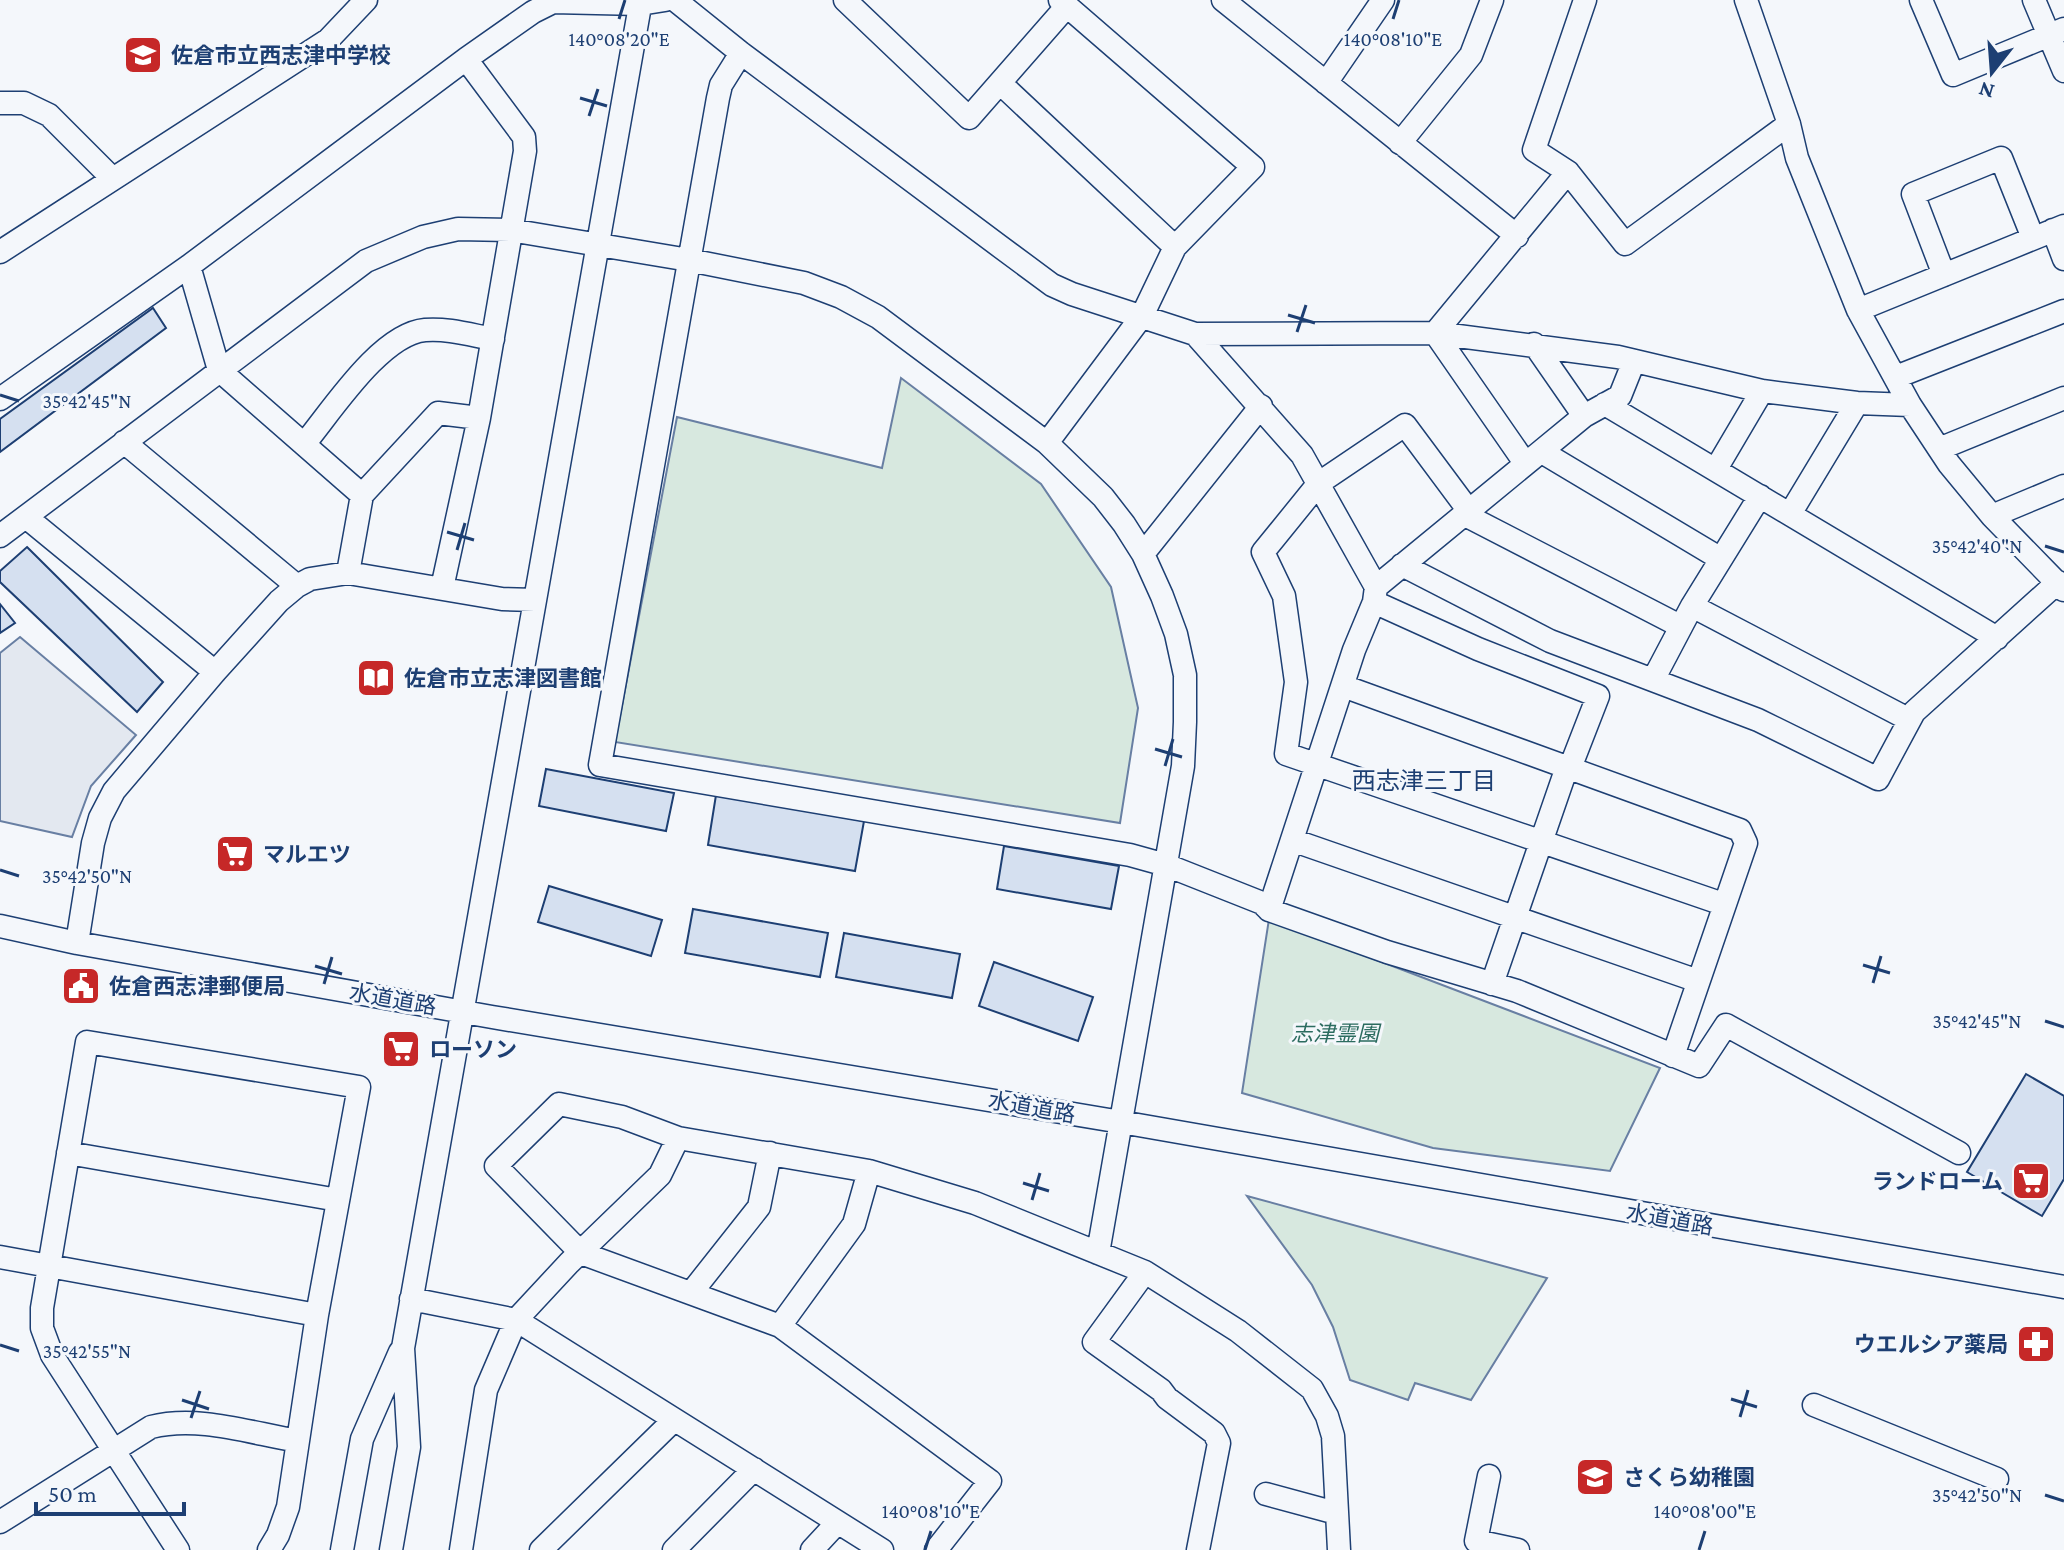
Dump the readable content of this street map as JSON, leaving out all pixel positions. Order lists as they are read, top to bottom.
{
  "streets": {
    "street": ["水道道路"]
  },
  "districts": ["西志津三丁目"],
  "parks": ["志津霊園"],
  "places": {
    "school or university": ["佐倉市立西志津中学校", "さくら幼稚園"],
    "library": ["佐倉市立志津図書館"],
    "supermarket": ["マルエツ", "ローソン", "ランドローム"],
    "public building": ["佐倉西志津郵便局"],
    "pharmacy": ["ウエルシア薬局"]
  },
  "scale_bar": "50 m",
  "north": "bottom",
  "coordinates": [
    "140°08'20\"E",
    "140°08'10\"E",
    "35°42'45\"N",
    "35°42'40\"N",
    "35°42'50\"N",
    "35°42'55\"N",
    "140°08'00\"E"
  ]
}
